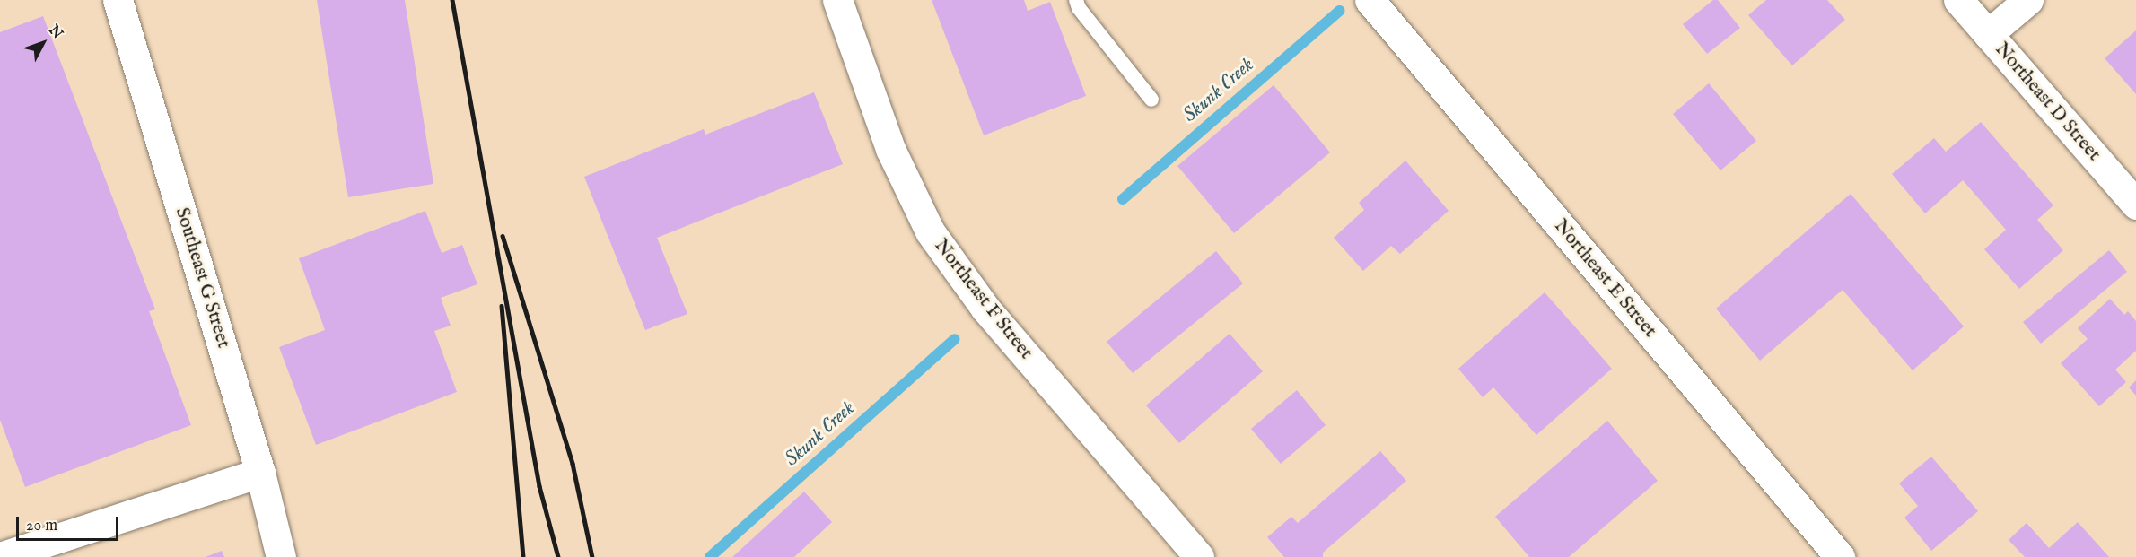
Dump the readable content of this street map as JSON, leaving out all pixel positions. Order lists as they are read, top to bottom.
{
  "streets": {
    "main road": [
      "Northeast D Street",
      "Southeast G Street",
      "Northeast E Street",
      "Northeast F Street"
    ]
  },
  "water": ["Skunk Creek"],
  "scale_bar": "20 m",
  "north": "top right"
}
